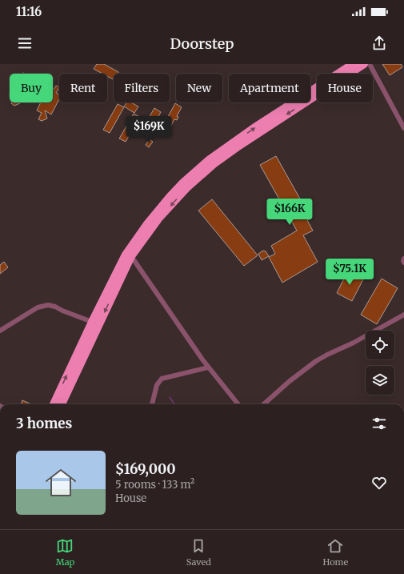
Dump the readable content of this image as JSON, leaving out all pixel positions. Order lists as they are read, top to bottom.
{
  "page": {
    "status": "11:16",
    "header": "Doorstep",
    "chip": [
      "Buy",
      "Rent",
      "Filters",
      "New",
      "Apartment",
      "House"
    ],
    "price": ["$169K", "$166K", "$75.1K"],
    "heading": "3 homes",
    "list": [
      {
        "name": "$169,000",
        "note": "5 rooms · 133 m² · House"
      }
    ],
    "tabs": ["Map", "Saved", "Home"]
  }
}
